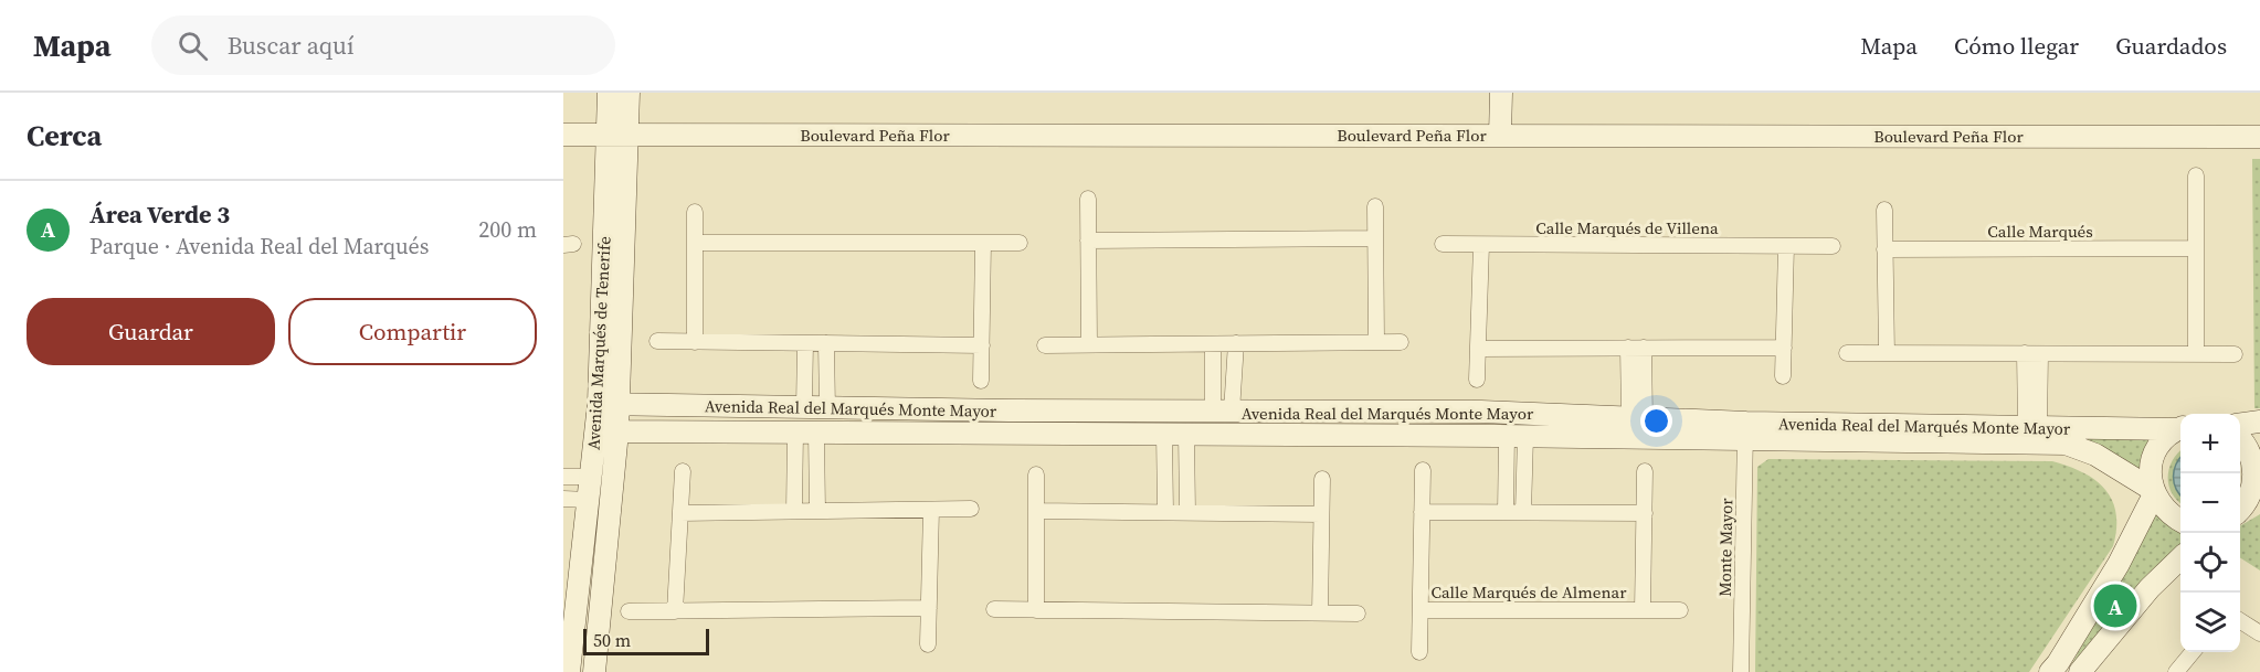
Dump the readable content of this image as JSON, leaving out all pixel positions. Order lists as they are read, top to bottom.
{
  "streets": {
    "street": [
      "Boulevard Peña Flor",
      "Calle Marqués de Villena",
      "Calle Marqués",
      "Avenida Marqués de Tenerife",
      "Avenida Real del Marqués Monte Mayor",
      "Monte Mayor",
      "Calle Marqués de Almenar"
    ]
  },
  "crossings": [
    ["Boulevard Peña Flor", "Avenida Marqués de Tenerife"],
    ["Avenida Marqués de Tenerife", "Avenida Real del Marqués Monte Mayor"],
    ["Avenida Real del Marqués Monte Mayor", "Monte Mayor"]
  ],
  "scale_bar": "50 m",
  "page": {
    "header": "Mapa",
    "search": "Buscar aquí",
    "nav": ["Mapa", "Cómo llegar", "Guardados"],
    "heading": "Cerca",
    "list": [
      {
        "mark": "A",
        "name": "Área Verde 3",
        "note": "Parque · Avenida Real del Marqués",
        "value": "200 m"
      }
    ],
    "buttons": ["Guardar", "Compartir"],
    "map_buttons": ["+", "−"],
    "pins": "A",
    "scale": "50 m"
  }
}
